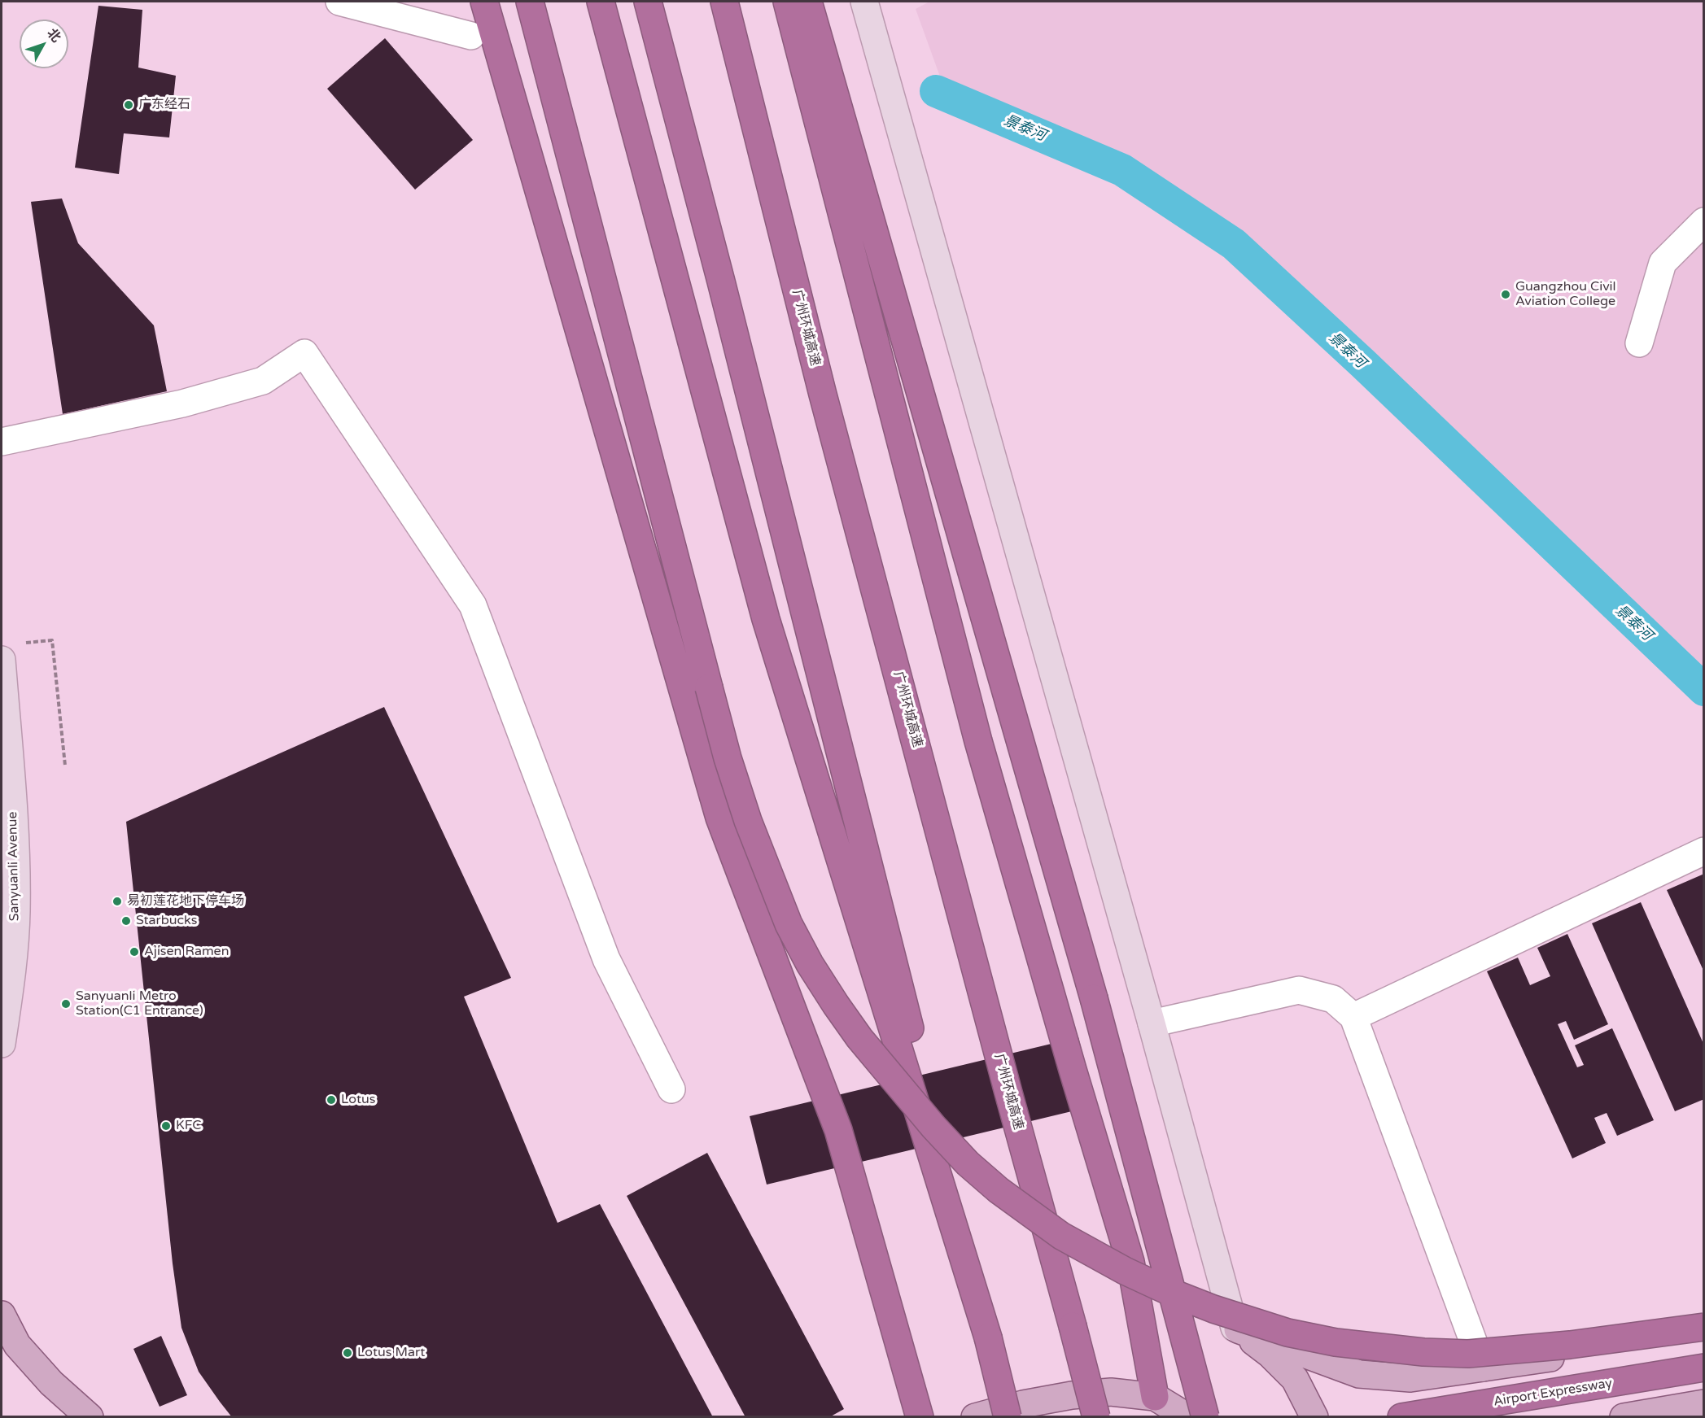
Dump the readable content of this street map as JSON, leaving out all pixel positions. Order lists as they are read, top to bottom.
{
  "streets": {
    "highway": ["广州环城高速", "Airport Expressway"],
    "main road": ["Sanyuanli Avenue"]
  },
  "water": ["景泰河"],
  "places": [
    "广东经石",
    "Guangzhou Civil Aviation College",
    "易初莲花地下停车场",
    "Starbucks",
    "Ajisen Ramen",
    "Sanyuanli Metro Station(C1 Entrance)",
    "Lotus",
    "KFC",
    "Lotus Mart"
  ],
  "north": "top right"
}
